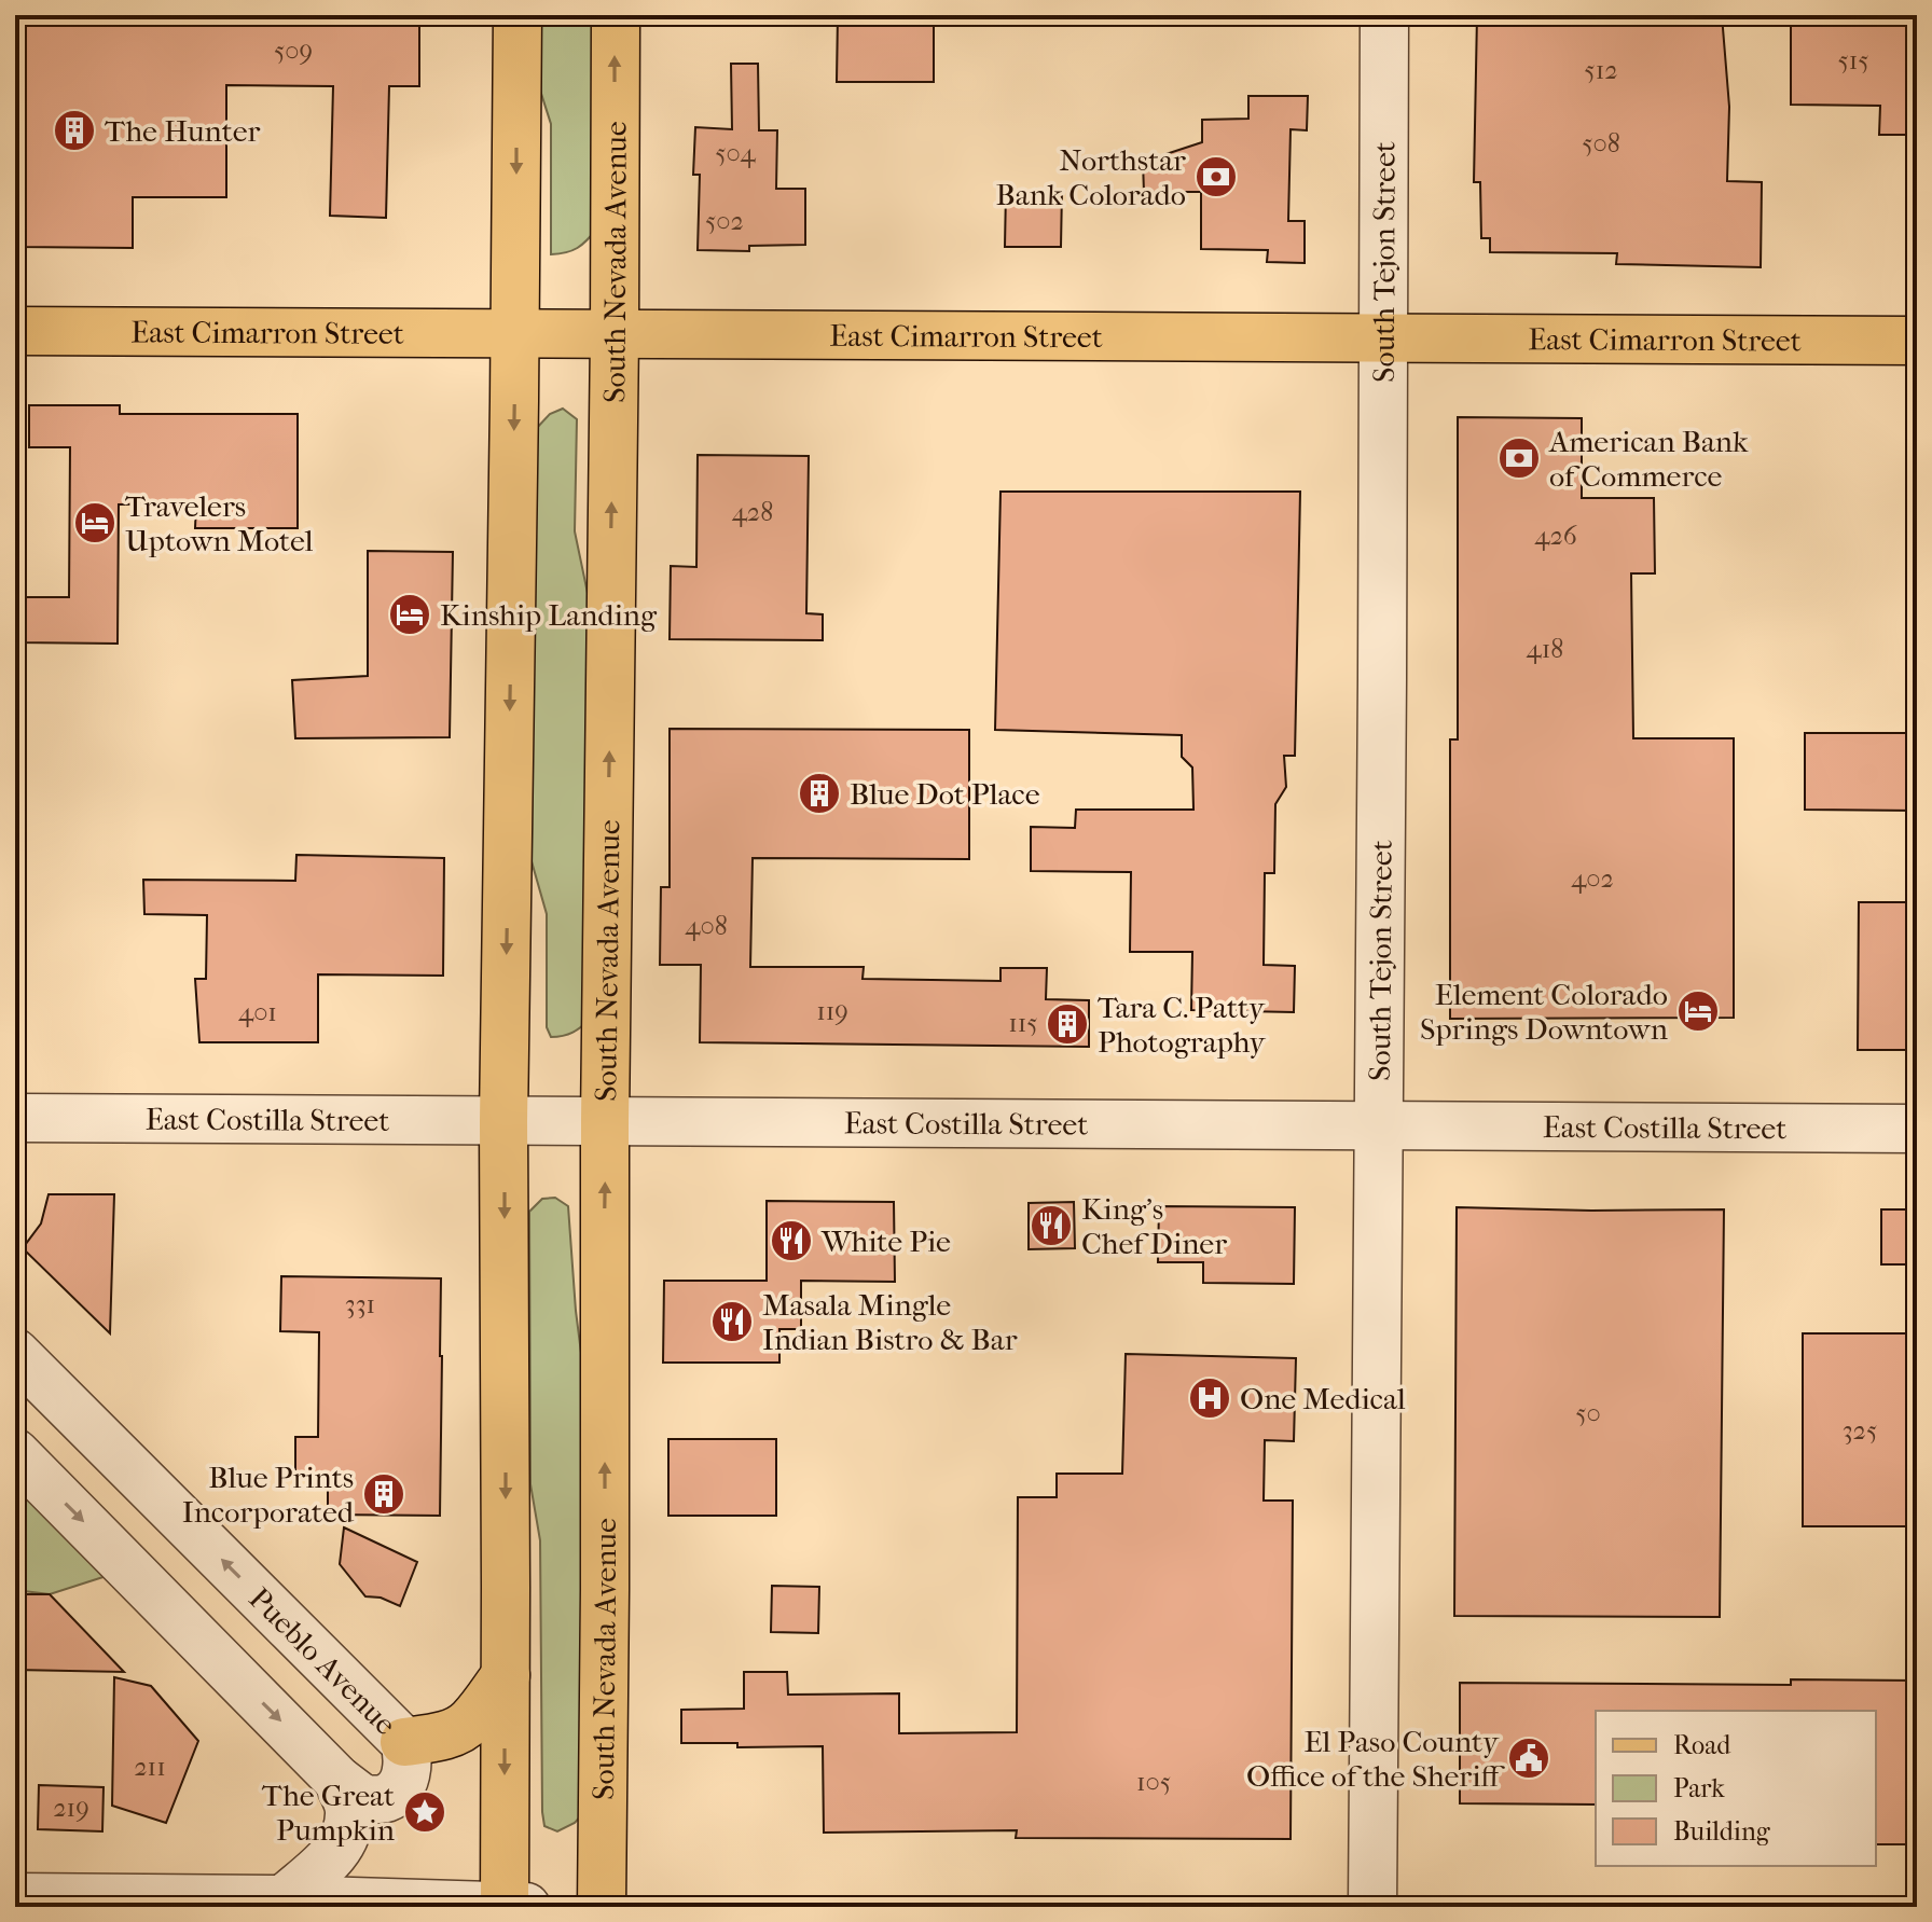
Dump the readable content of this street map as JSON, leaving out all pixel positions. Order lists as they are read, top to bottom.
{
  "streets": {
    "main road": ["South Nevada Avenue", "East Cimarron Street"],
    "street": ["South Tejon Street", "East Costilla Street", "Pueblo Avenue"]
  },
  "crossings": [
    ["South Nevada Avenue", "East Cimarron Street"],
    ["South Nevada Avenue", "East Costilla Street"],
    ["South Tejon Street", "East Cimarron Street"],
    ["South Tejon Street", "East Costilla Street"]
  ],
  "places": {
    "building": [
      "The Hunter",
      "Blue Dot Place",
      "Tara C. Patty Photography",
      "Blue Prints Incorporated"
    ],
    "bank": ["Northstar Bank Colorado", "American Bank of Commerce"],
    "hotel": ["Travelers Uptown Motel", "Kinship Landing", "Element Colorado Springs Downtown"],
    "restaurant": ["King's Chef Diner", "White Pie", "Masala Mingle Indian Bistro & Bar"],
    "hospital": ["One Medical"],
    "public building": ["El Paso County Office of the Sheriff"],
    "place": ["The Great Pumpkin"]
  },
  "house_numbers": [
    "509",
    "515",
    "512",
    "508",
    "504",
    "502",
    "428",
    "426",
    "418",
    "402",
    "408",
    "119",
    "401",
    "115",
    "331",
    "50",
    "325",
    "211",
    "105",
    "219"
  ],
  "legend": ["Road", "Park", "Building"]
}
